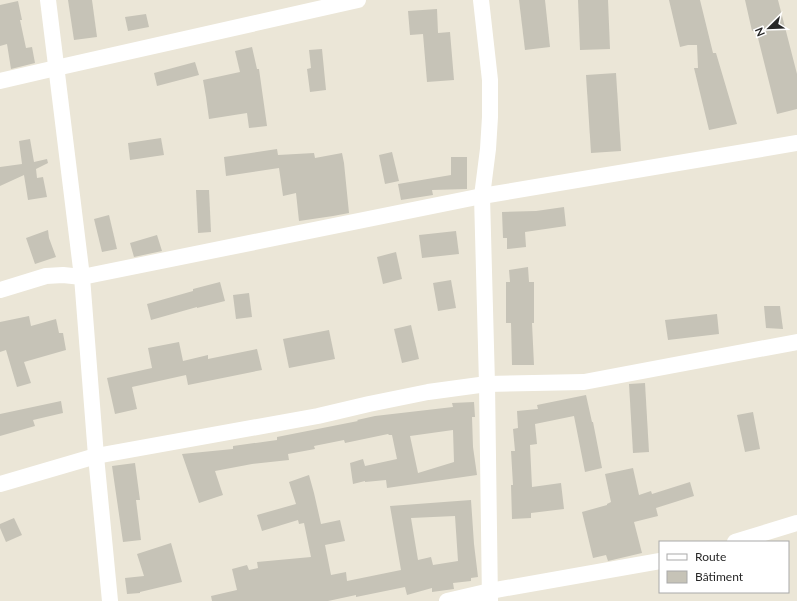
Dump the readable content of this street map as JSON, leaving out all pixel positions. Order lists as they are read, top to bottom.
{
  "legend": ["Route", "Bâtiment"],
  "north": "bottom left"
}
